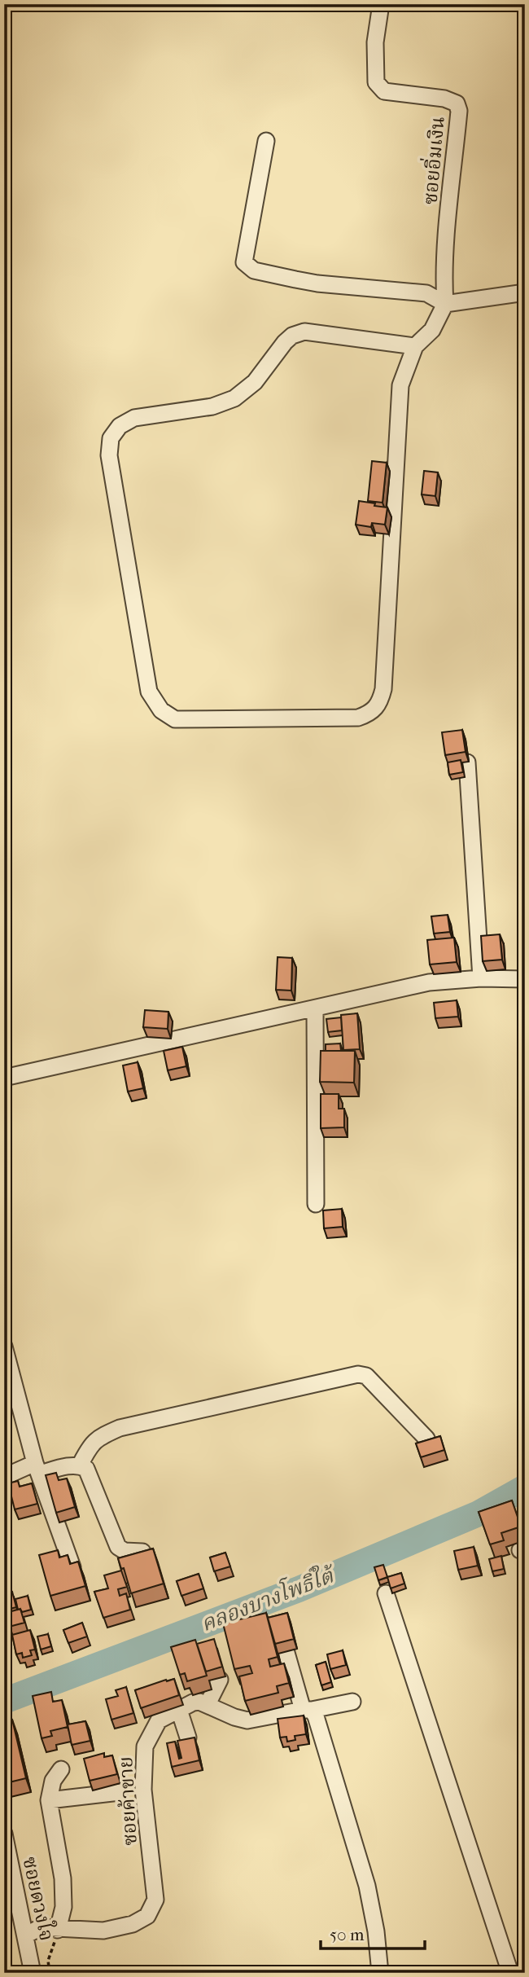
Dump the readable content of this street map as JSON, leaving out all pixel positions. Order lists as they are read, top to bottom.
{
  "streets": {
    "street": ["ซอยอิ่มเงิน", "ซอยค้าขาย", "ซอยดวงใจ"]
  },
  "crossings": [
    ["ซอยค้าขาย", "ซอยดวงใจ"]
  ],
  "water": ["คลองบางโพธิ์ใต้"],
  "scale_bar": "50 m"
}
